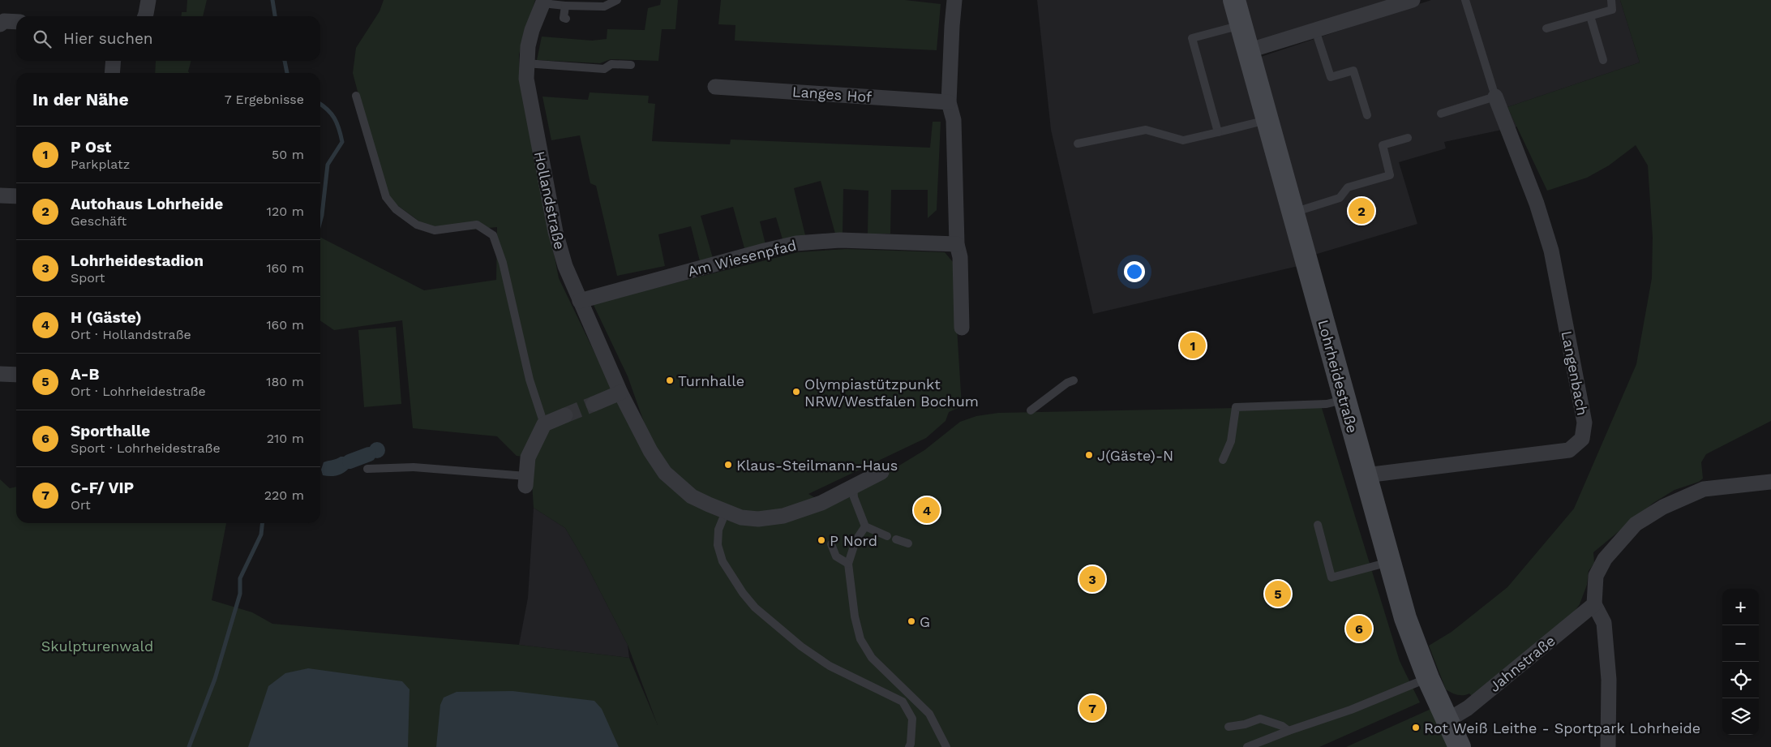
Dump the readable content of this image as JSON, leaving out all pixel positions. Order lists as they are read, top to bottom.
{
  "streets": {
    "street": [
      "Langes Hof",
      "Hollandstraße",
      "Am Wiesenpfad",
      "Langenbach",
      "Lohrheidestraße",
      "Jahnstraße"
    ]
  },
  "crossings": [
    ["Hollandstraße", "Am Wiesenpfad"],
    ["Langenbach", "Lohrheidestraße"],
    ["Lohrheidestraße", "Jahnstraße"]
  ],
  "parks": ["Skulpturenwald"],
  "places": [
    "Turnhalle",
    "Olympiastützpunkt NRW/Westfalen Bochum",
    "J(Gäste)-N",
    "Klaus-Steilmann-Haus",
    "P Nord",
    "G",
    "Rot Weiß Leithe - Sportpark Lohrheide"
  ],
  "page": {
    "search": "Hier suchen",
    "heading": ["In der Nähe", "7 Ergebnisse"],
    "list": [
      {
        "mark": "1",
        "name": "P Ost",
        "note": "Parkplatz",
        "value": "50 m"
      },
      {
        "mark": "2",
        "name": "Autohaus Lohrheide",
        "note": "Geschäft",
        "value": "120 m"
      },
      {
        "mark": "3",
        "name": "Lohrheidestadion",
        "note": "Sport",
        "value": "160 m"
      },
      {
        "mark": "4",
        "name": "H (Gäste)",
        "note": "Ort · Hollandstraße",
        "value": "160 m"
      },
      {
        "mark": "5",
        "name": "A-B",
        "note": "Ort · Lohrheidestraße",
        "value": "180 m"
      },
      {
        "mark": "6",
        "name": "Sporthalle",
        "note": "Sport · Lohrheidestraße",
        "value": "210 m"
      },
      {
        "mark": "7",
        "name": "C-F/ VIP",
        "note": "Ort",
        "value": "220 m"
      }
    ],
    "pins": [
      "2",
      "1",
      "4",
      "3",
      "5",
      "6",
      "7"
    ],
    "map_buttons": ["+", "−"]
  }
}
